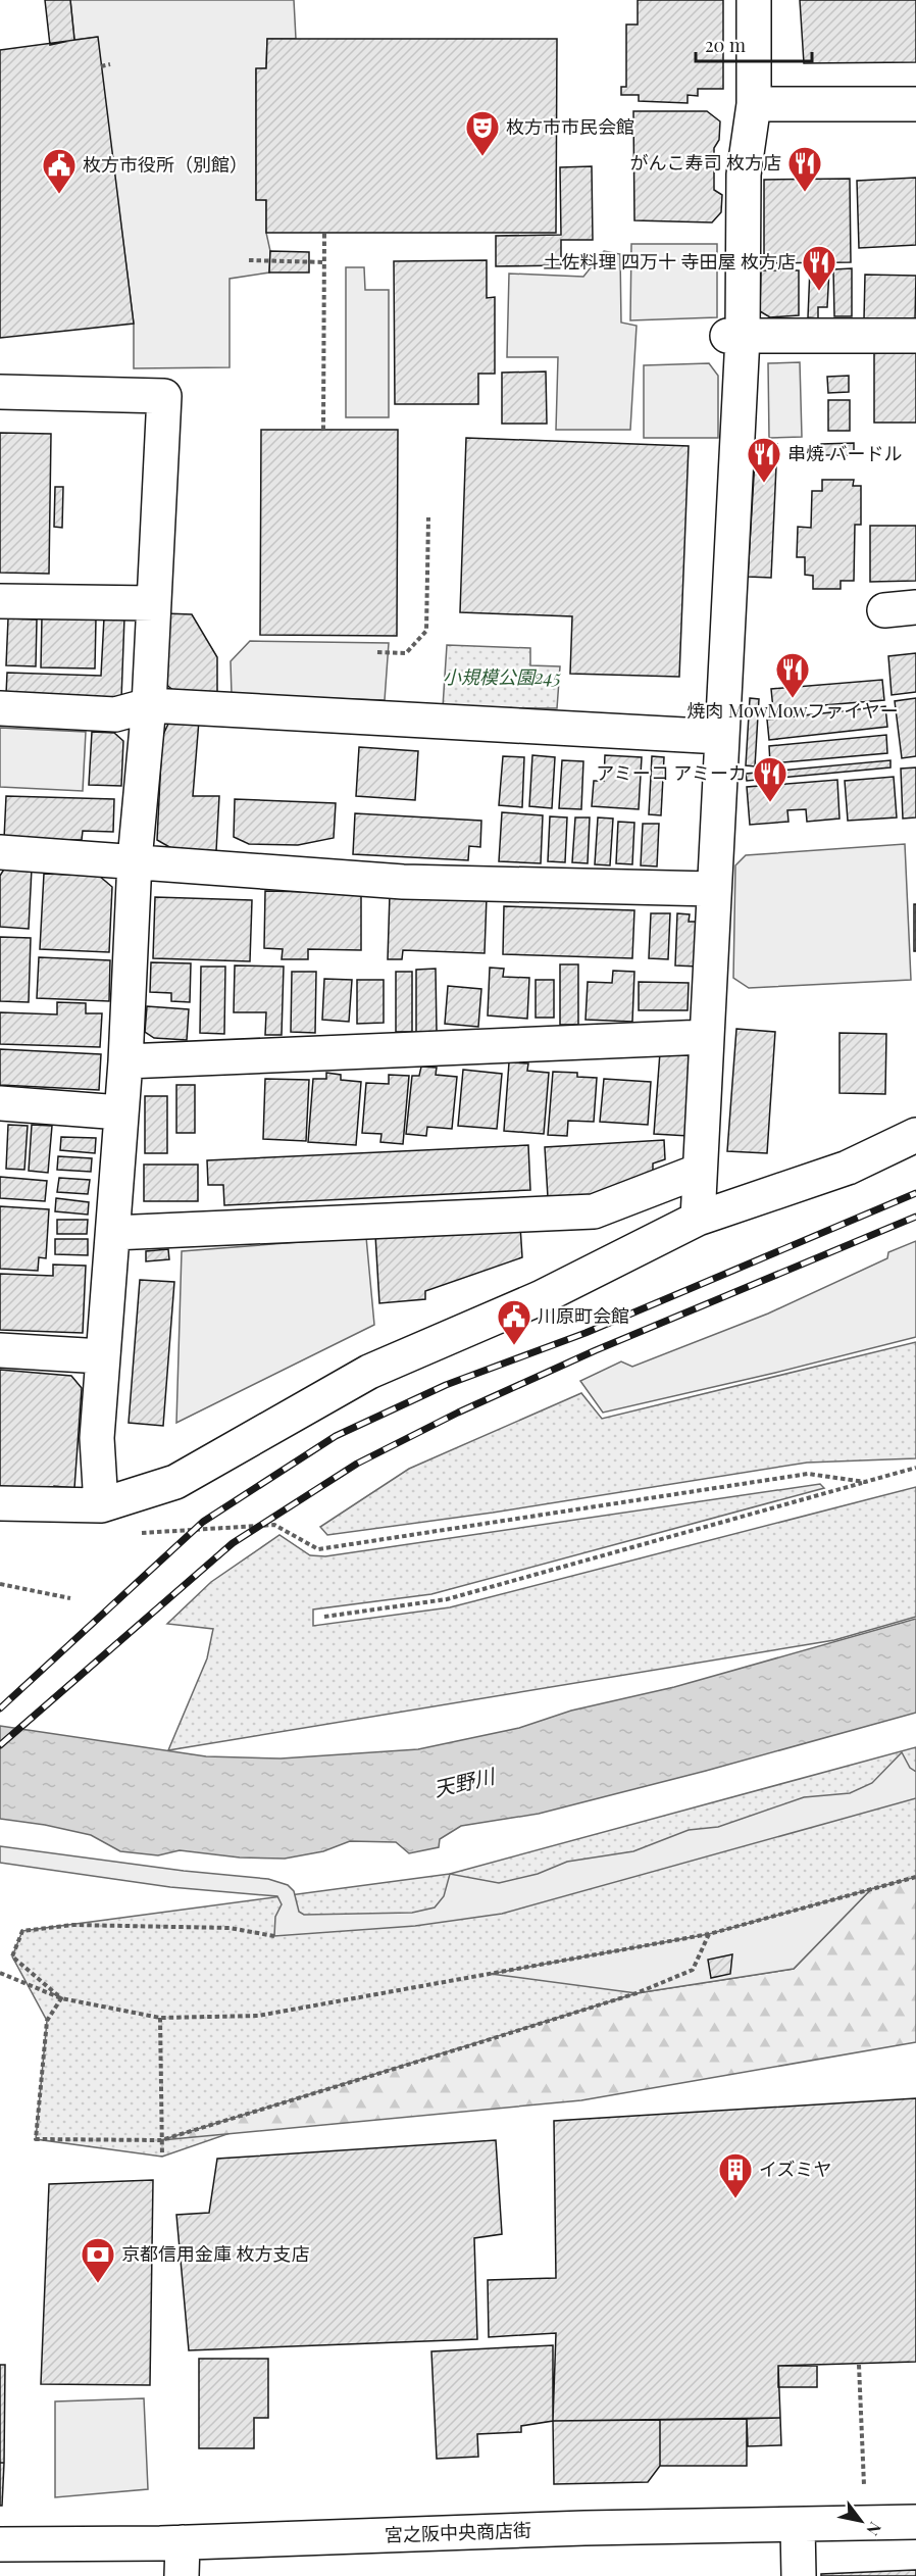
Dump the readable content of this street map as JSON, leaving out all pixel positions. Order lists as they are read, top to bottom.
{
  "streets": {
    "street": ["宮之阪中央商店街"]
  },
  "water": ["天野川"],
  "parks": ["小規模公園245"],
  "places": {
    "theatre": ["枚方市市民会館"],
    "restaurant": [
      "がんこ寿司 枚方店",
      "土佐料理 四万十 寺田屋 枚方店",
      "串焼 バードル",
      "焼肉 MowMowファイヤー",
      "アミーコ アミーカ"
    ],
    "public building": ["枚方市役所（別館）", "川原町会館"],
    "building": ["イズミヤ"],
    "bank": ["京都信用金庫 枚方支店"]
  },
  "scale_bar": "20 m",
  "north": "bottom right"
}
